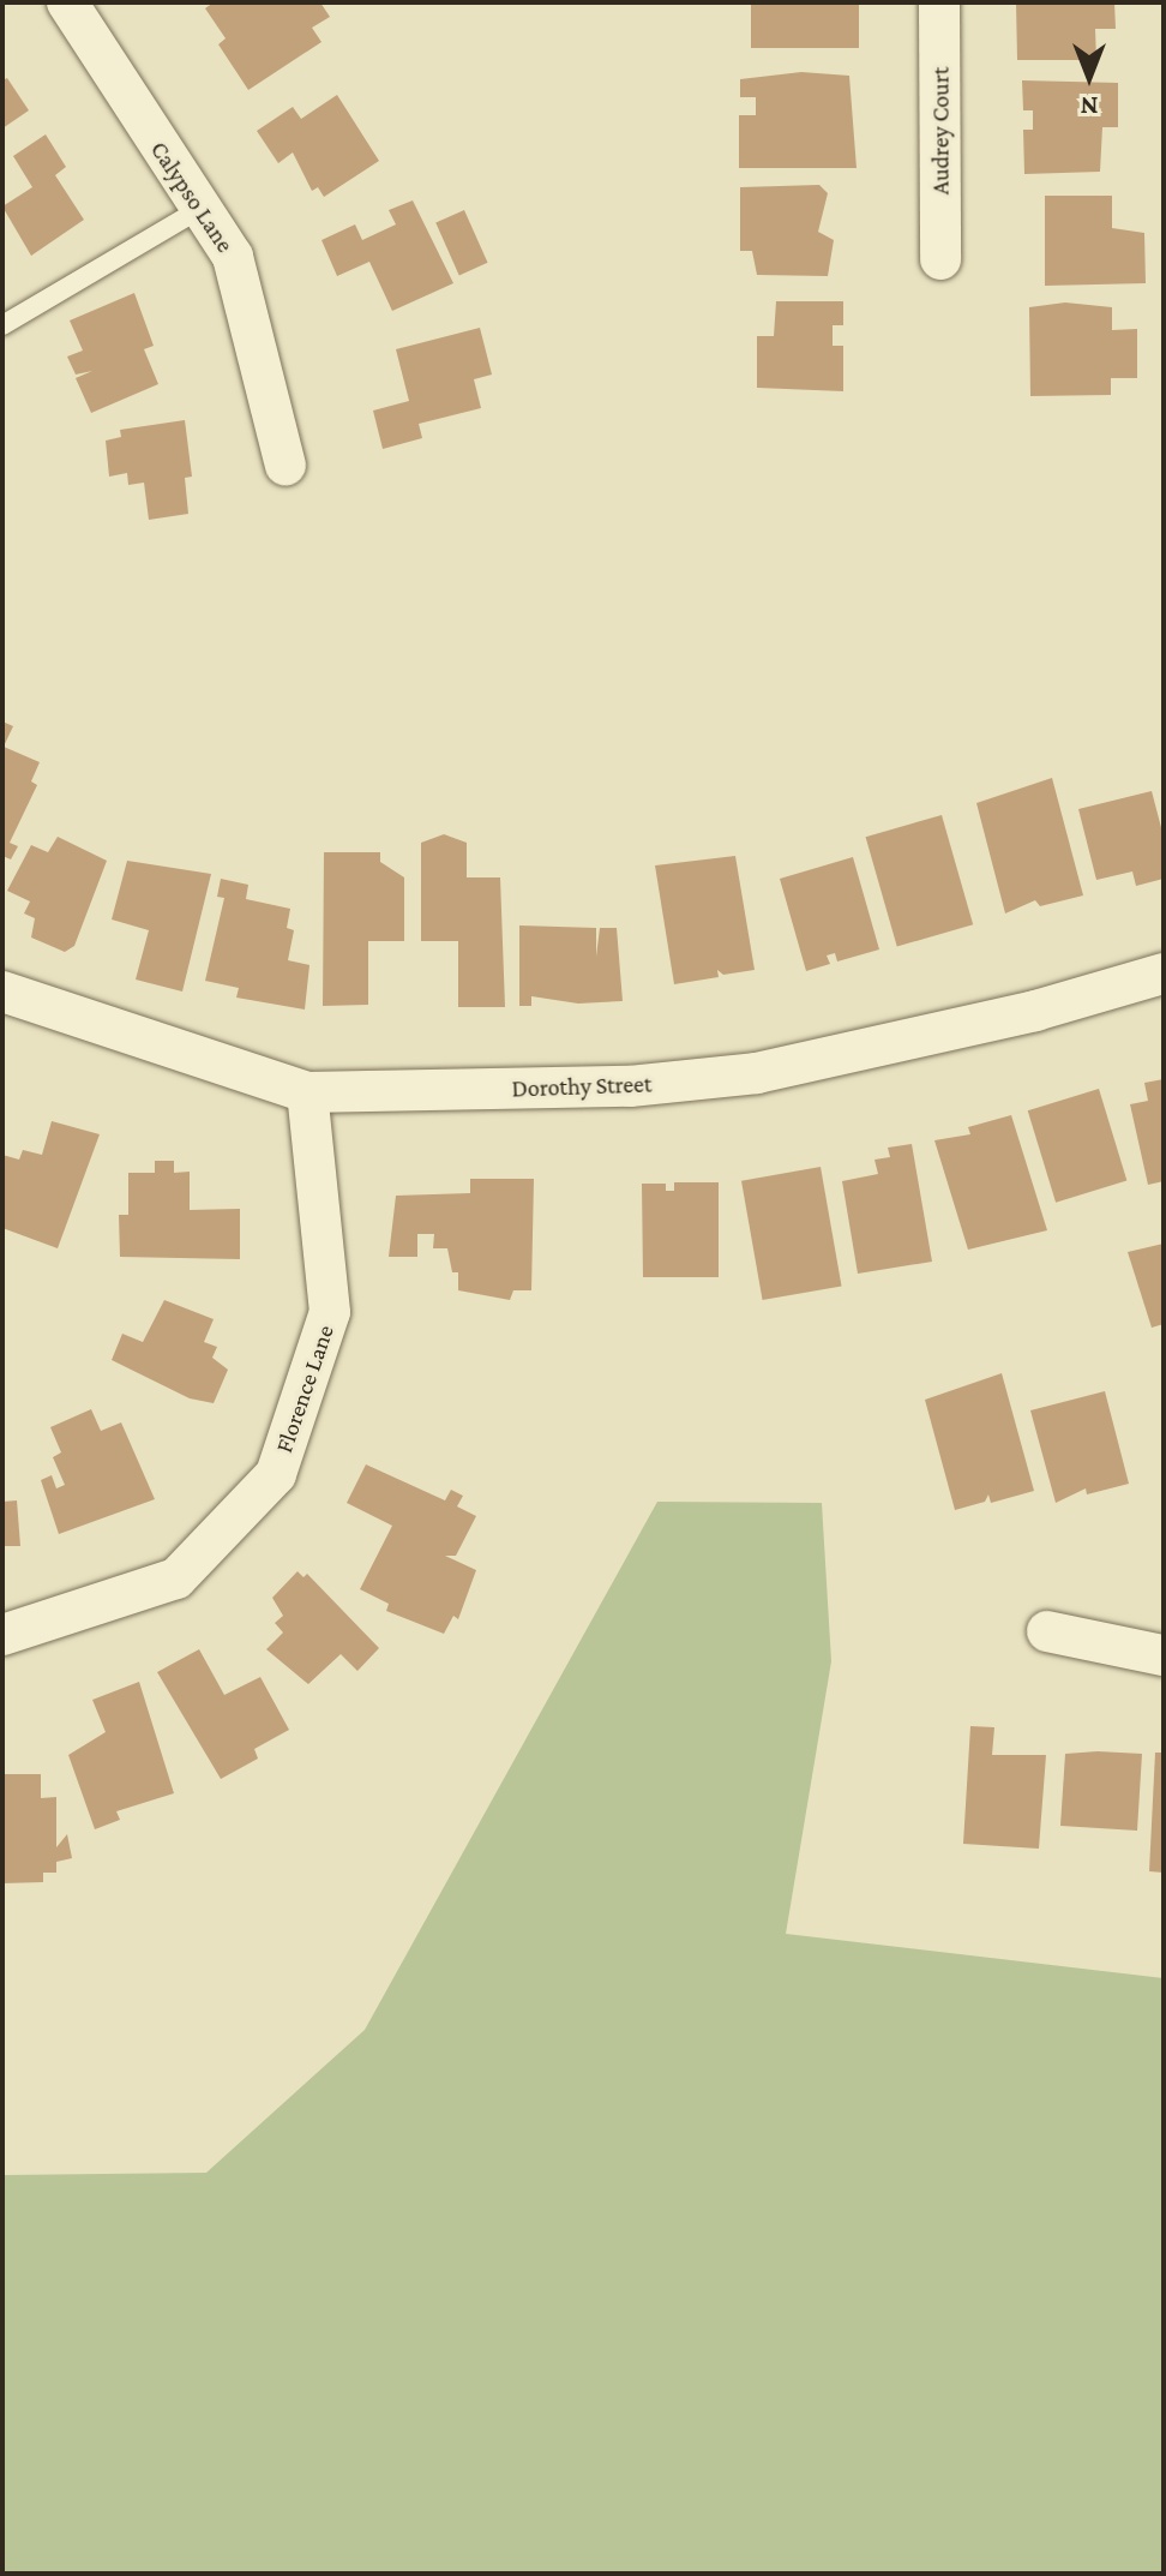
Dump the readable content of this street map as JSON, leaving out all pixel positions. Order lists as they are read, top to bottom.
{
  "streets": {
    "street": [
      "Audrey Court",
      "Calypso Lane",
      "Dorothy Street",
      "Florence Lane"
    ]
  },
  "crossings": [
    ["Dorothy Street", "Florence Lane"]
  ],
  "north": "bottom"
}
